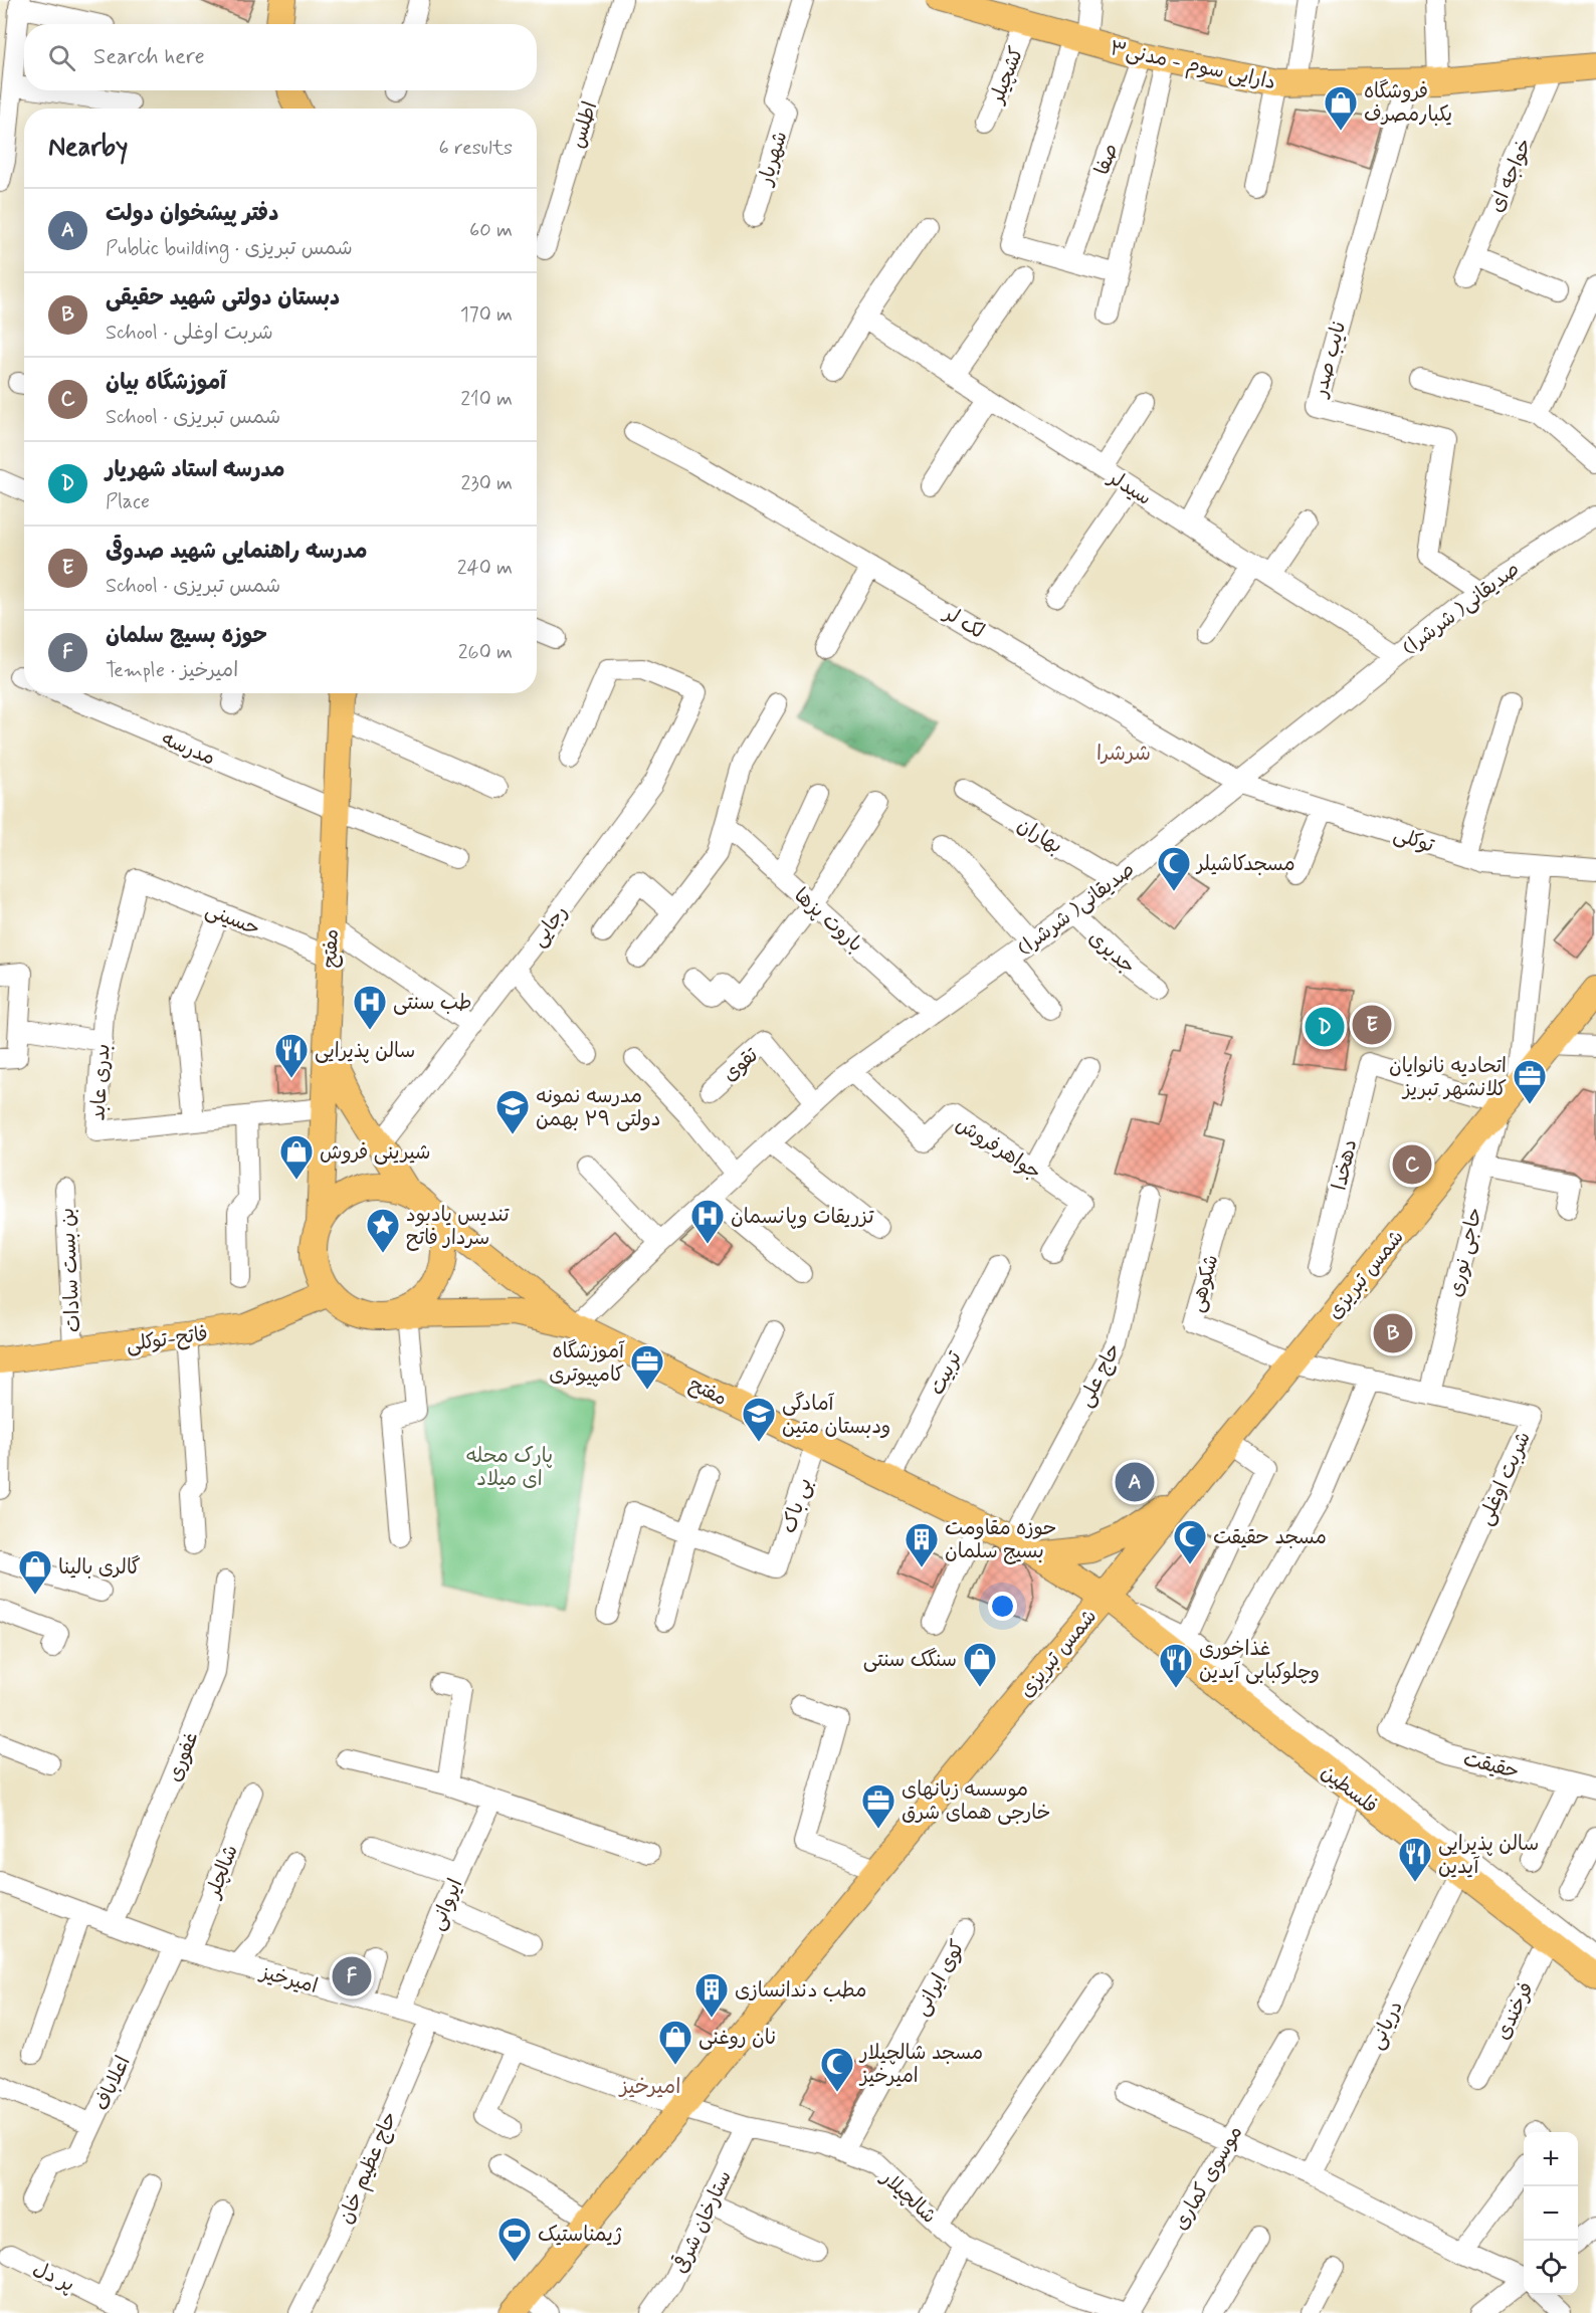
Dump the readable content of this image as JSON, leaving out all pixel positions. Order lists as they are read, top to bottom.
{
  "streets": {
    "main road": [
      "دارایی سوم - مدنی۳",
      "مفتح",
      "شمس تبریزی",
      "فاتح-توکلی",
      "فلسطین"
    ],
    "street": [
      "کشچیلر",
      "اطلس",
      "شهریار",
      "صفا",
      "خواجه‌ ای",
      "نایب صدر",
      "سیدلر",
      "(شرشرا )صدیقانی",
      "لک لر",
      "مدرسه",
      "بهاران",
      "توکلی",
      "حسینی",
      "باروت پزها",
      "رجایی",
      "جدیری",
      "تقوی",
      "بدری عابد",
      "جواهرفروش",
      "دهخدا",
      "حاجی نوری",
      "بن بست سادات",
      "شکوهی",
      "تربیت",
      "حاج علی",
      "شربت اوغلی",
      "بی باک",
      "غفوری",
      "حقیقت",
      "شالچلر",
      "ایروانی",
      "کوی ایرانی",
      "امیرخیز",
      "فرخندی",
      "دریانی",
      "اعلاباف",
      "حاج عظیم خان",
      "موسوی کماری",
      "شالچیلار",
      "ستارخان شرقی",
      "پر دل"
    ]
  },
  "crossings": [
    ["دارایی سوم - مدنی۳", "کشچیلر"],
    ["دارایی سوم - مدنی۳", "صفا"],
    ["دارایی سوم - مدنی۳", "خواجه‌ ای"],
    ["دارایی سوم - مدنی۳", "نایب صدر"],
    ["نایب صدر", "(شرشرا )صدیقانی"],
    ["سیدلر", "(شرشرا )صدیقانی"],
    ["(شرشرا )صدیقانی", "لک لر"],
    ["(شرشرا )صدیقانی", "بهاران"],
    ["(شرشرا )صدیقانی", "توکلی"],
    ["(شرشرا )صدیقانی", "باروت پزها"],
    ["(شرشرا )صدیقانی", "مفتح"],
    ["(شرشرا )صدیقانی", "جدیری"],
    ["(شرشرا )صدیقانی", "تقوی"],
    ["(شرشرا )صدیقانی", "جواهرفروش"],
    ["لک لر", "توکلی"],
    ["مدرسه", "مفتح"],
    ["توکلی", "حاجی نوری"],
    ["حسینی", "مفتح"],
    ["حسینی", "بدری عابد"],
    ["رجایی", "مفتح"],
    ["مفتح", "شمس تبریزی"],
    ["مفتح", "فاتح-توکلی"],
    ["مفتح", "تربیت"],
    ["مفتح", "حاج علی"],
    ["مفتح", "بی باک"],
    ["مفتح", "فلسطین"],
    ["دهخدا", "حاجی نوری"],
    ["دهخدا", "شمس تبریزی"],
    ["حاجی نوری", "شمس تبریزی"],
    ["حاجی نوری", "شربت اوغلی"],
    ["بن بست سادات", "فاتح-توکلی"],
    ["شمس تبریزی", "شکوهی"],
    ["شمس تبریزی", "شربت اوغلی"],
    ["شمس تبریزی", "فلسطین"],
    ["شمس تبریزی", "امیرخیز"],
    ["شمس تبریزی", "شالچیلار"],
    ["شکوهی", "شربت اوغلی"],
    ["شربت اوغلی", "حقیقت"],
    ["غفوری", "امیرخیز"],
    ["فلسطین", "فرخندی"],
    ["فلسطین", "دریانی"],
    ["شالچلر", "امیرخیز"],
    ["شالچلر", "اعلاباف"],
    ["ایروانی", "امیرخیز"],
    ["کوی ایرانی", "شالچیلار"],
    ["امیرخیز", "اعلاباف"],
    ["امیرخیز", "حاج عظیم خان"],
    ["امیرخیز", "شالچیلار"],
    ["موسوی کماری", "شالچیلار"],
    ["شالچیلار", "ستارخان شرقی"]
  ],
  "districts": ["شرشرا", "امیرخیز"],
  "parks": ["پارک محله ای میلاد"],
  "places": {
    "shop": [
      "فروشگاه یکبارمصرف",
      "شیرینی فروش",
      "گالری بالینا",
      "سنگک سنتی",
      "نان روغنی"
    ],
    "mosque": ["مسجدکاشیلر", "مسجد حقیقت", "مسجد شالچیلار امیرخیز"],
    "hospital": ["طب سنتی", "تزریقات وپانسمان"],
    "restaurant": ["سالن پذیرایی", "غذاخوری وچلوکبابی آیدین", "سالن پذیرایی آیدین"],
    "office": ["اتحادیه نانوایان کلانشهر تبریز", "آموزشگاه کامپیوتری", "موسسه زبانهای خارجی همای شرق"],
    "school or university": ["مدرسه نمونه دولتی ۲۹ بهمن", "آمادگی ودبستان متین"],
    "place": ["تندیس یادبود سردار فاتح"],
    "building": ["حوزه مقاومت بسیج سلمان", "مطب دندانسازی"],
    "sports": ["ژیمناستیک"]
  },
  "page": {
    "search": "Search here",
    "heading": ["Nearby", "6 results"],
    "list": [
      {
        "mark": "A",
        "name": "دفتر پیشخوان دولت",
        "note": "Public building · شمس تبریزی",
        "value": "60 m"
      },
      {
        "mark": "B",
        "name": "دبستان دولتی شهید حقیقی",
        "note": "School · شربت اوغلی",
        "value": "170 m"
      },
      {
        "mark": "C",
        "name": "آموزشگاه بیان",
        "note": "School · شمس تبریزی",
        "value": "210 m"
      },
      {
        "mark": "D",
        "name": "مدرسه استاد شهریار",
        "note": "Place",
        "value": "230 m"
      },
      {
        "mark": "E",
        "name": "مدرسه راهنمایی شهید صدوقی",
        "note": "School · شمس تبریزی",
        "value": "240 m"
      },
      {
        "mark": "F",
        "name": "حوزه بسیج سلمان",
        "note": "Temple · امیرخیز",
        "value": "260 m"
      }
    ],
    "pins": [
      "E",
      "D",
      "C",
      "B",
      "A",
      "F"
    ],
    "map_buttons": ["+", "−"]
  }
}
